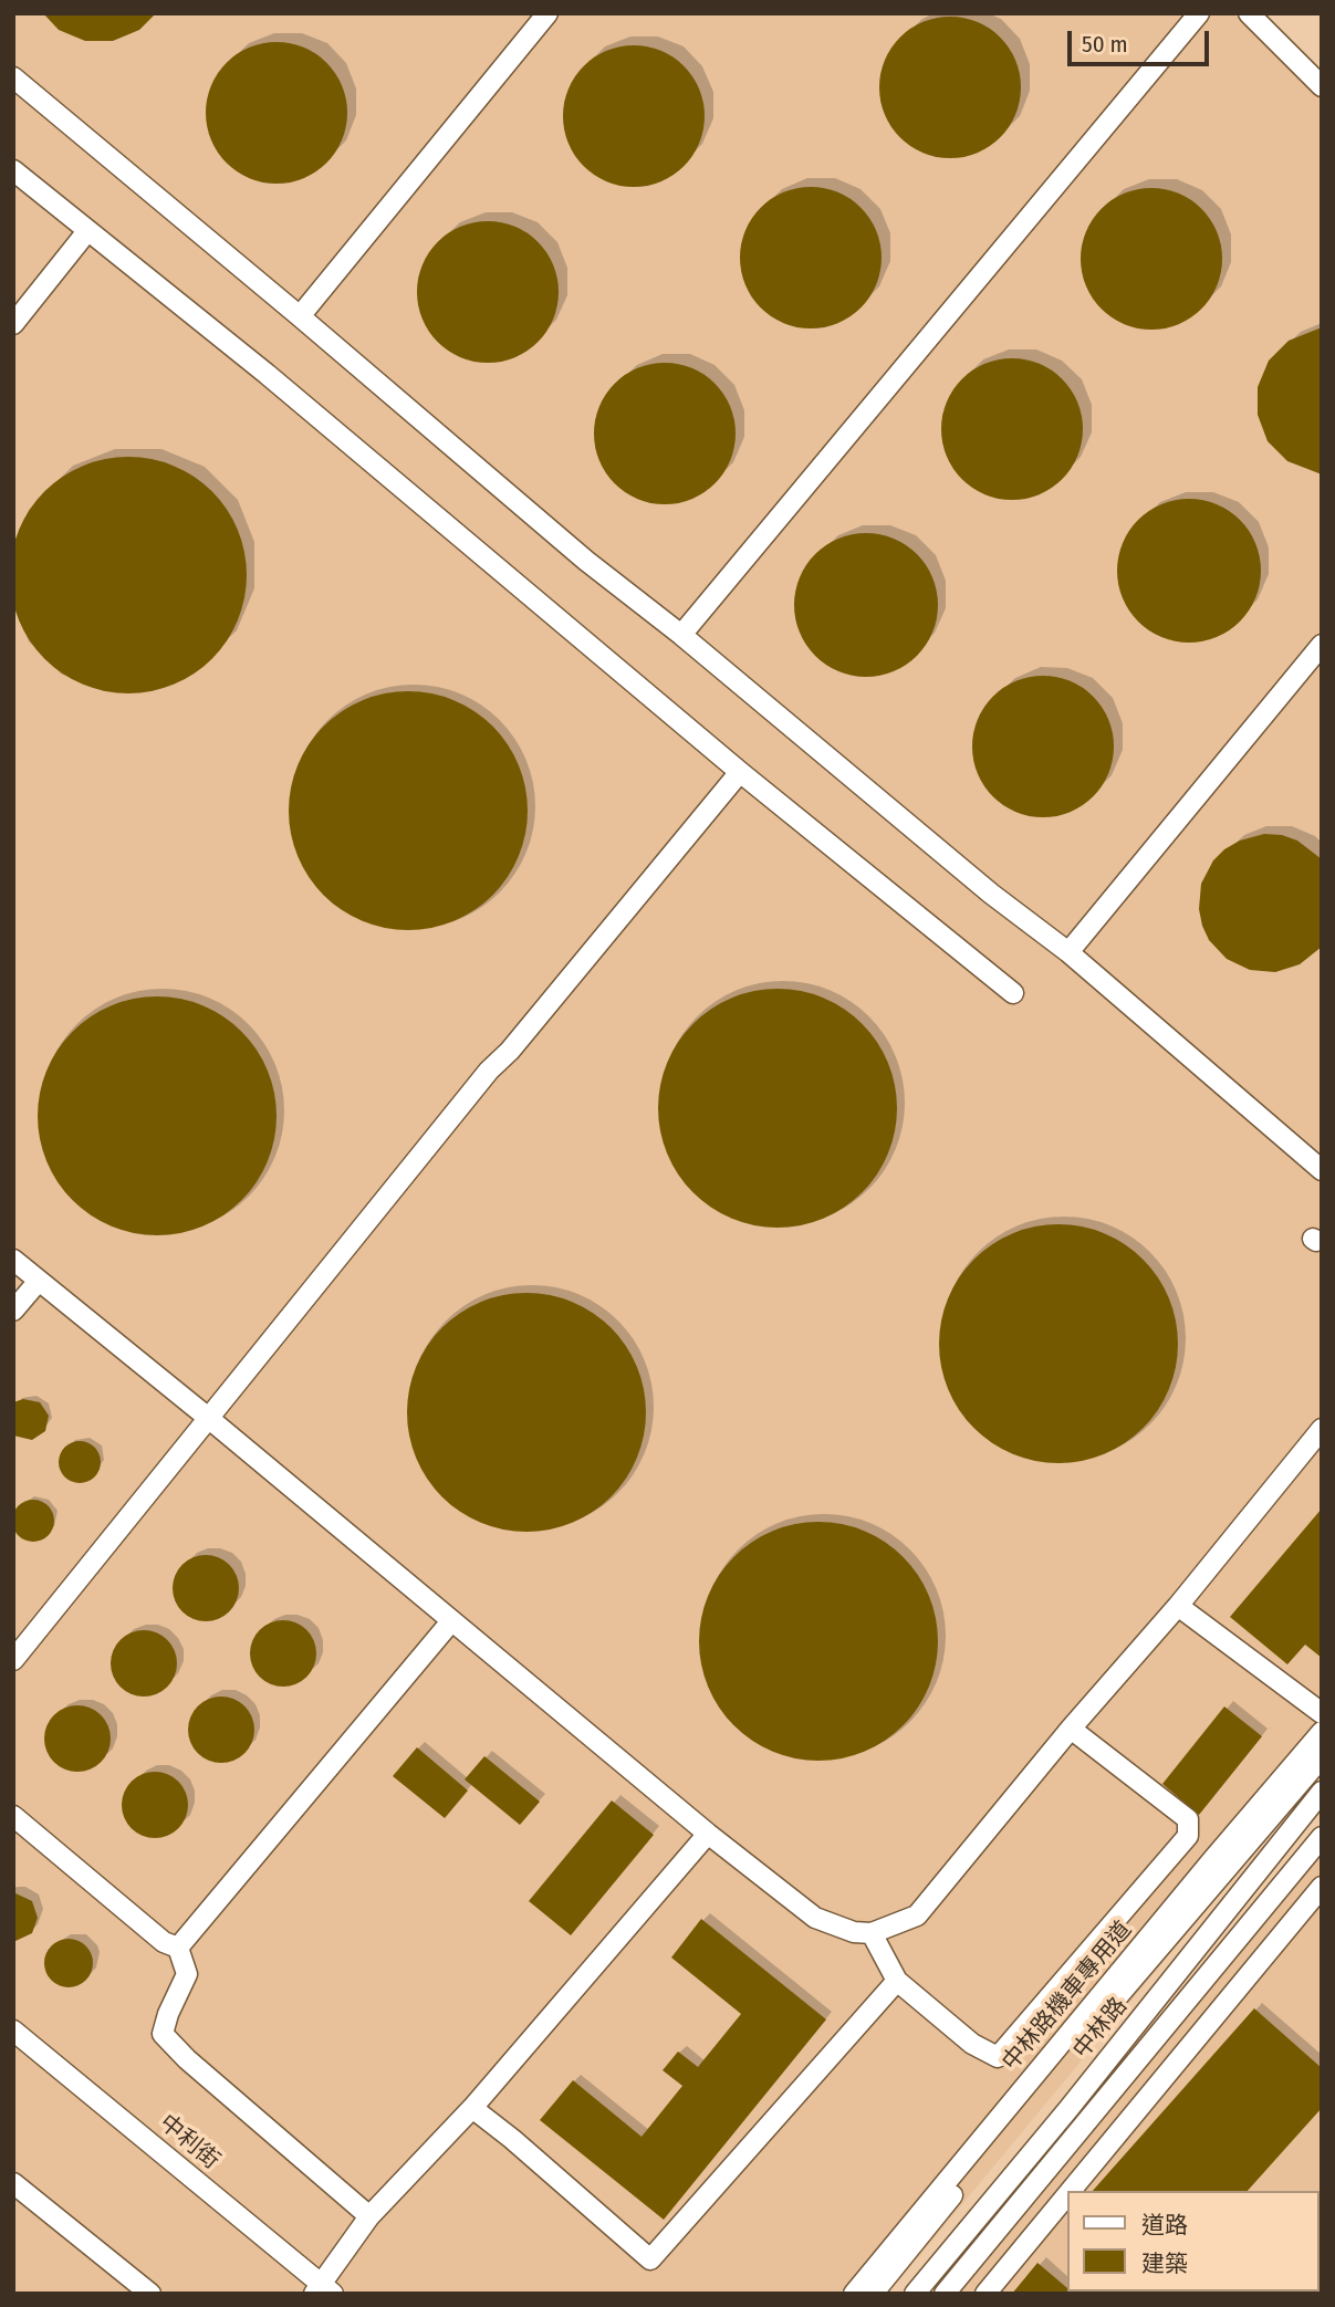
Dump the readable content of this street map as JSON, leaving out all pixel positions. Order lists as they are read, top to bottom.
{
  "streets": {
    "street": ["中林路機車專用道", "中林路", "中利街"]
  },
  "legend": ["道路", "建築"],
  "scale_bar": "50 m"
}
